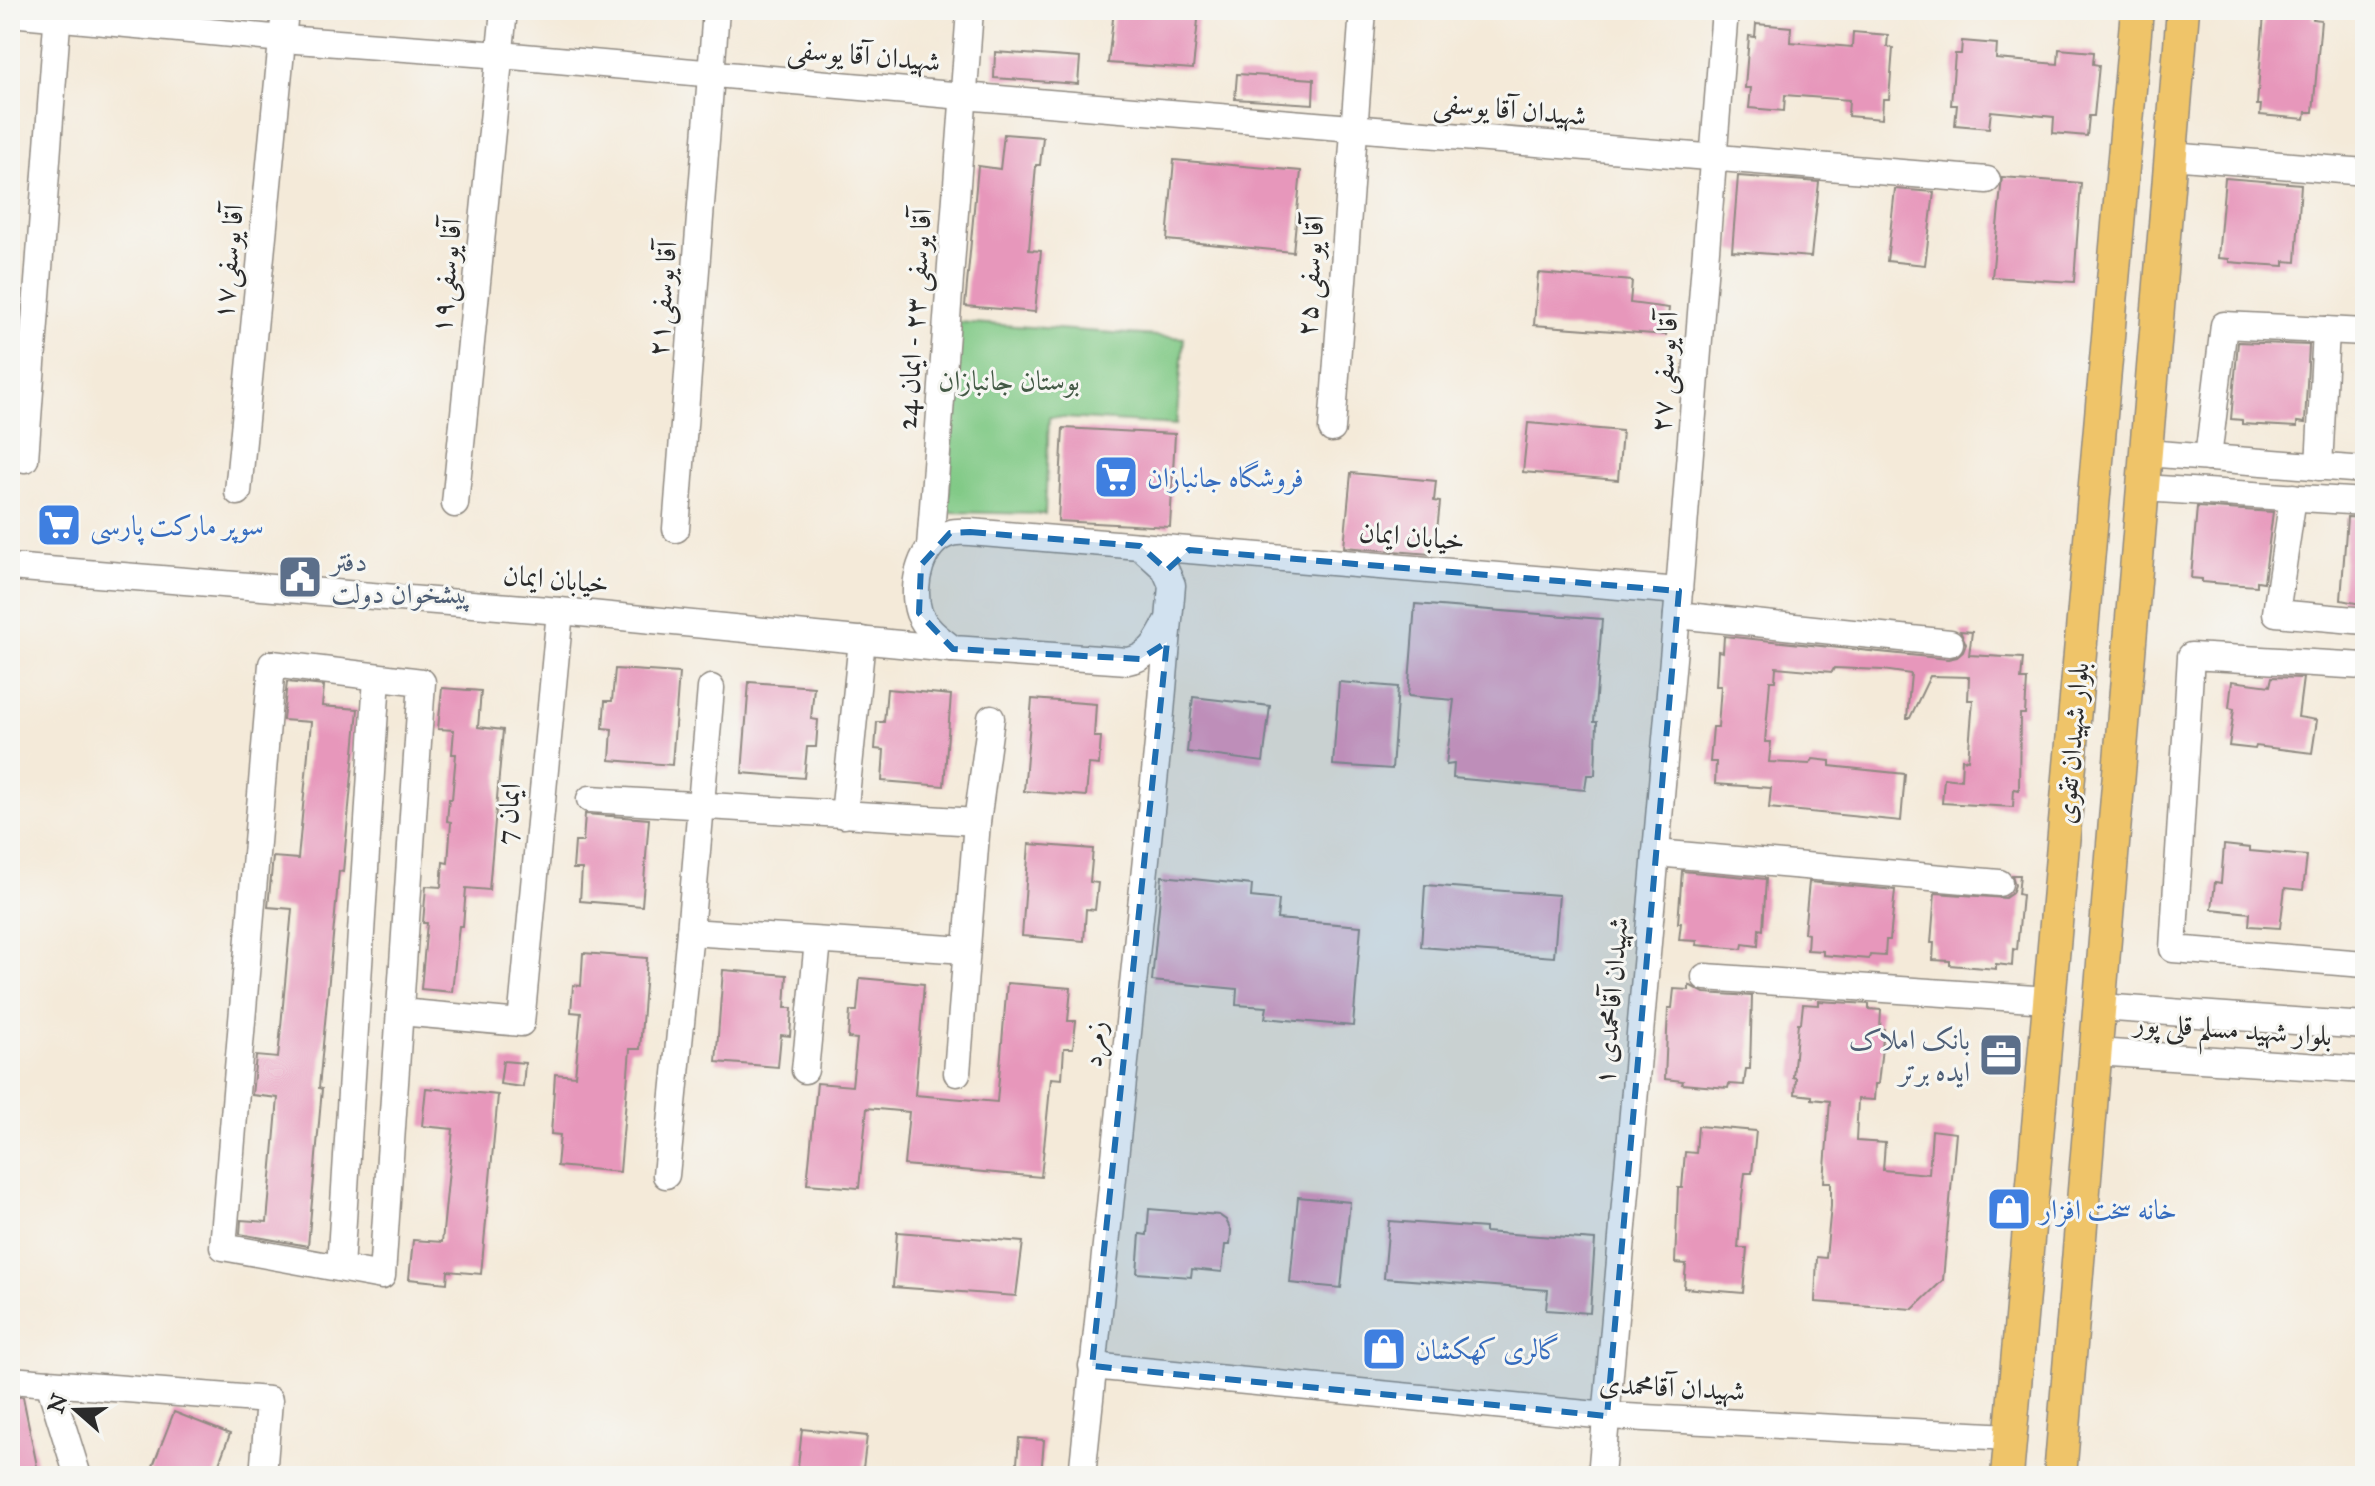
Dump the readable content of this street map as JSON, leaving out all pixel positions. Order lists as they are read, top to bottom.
{
  "streets": {
    "main road": ["بلوار شهیدان تقوی"],
    "street": [
      "شهیدان آقا یوسفی",
      "آقا یوسفی۱۷",
      "آقا یوسفی۱۹",
      "آقا یوسفی ۲۵",
      "آقا یوسفی۲۱",
      "آقا یوسفی ۲۳ - ایمان 24",
      "آقا یوسفی ۲۷",
      "خیابان ایمان",
      "ایمان 7",
      "شهیدان آقامحمدی ۱",
      "بلوار شهید مسلم قلی پور",
      "زمرد",
      "شهیدان آقامحمدی"
    ]
  },
  "crossings": [
    ["شهیدان آقا یوسفی", "آقا یوسفی۱۷"],
    ["شهیدان آقا یوسفی", "آقا یوسفی۱۹"],
    ["شهیدان آقا یوسفی", "آقا یوسفی ۲۵"],
    ["شهیدان آقا یوسفی", "آقا یوسفی۲۱"],
    ["شهیدان آقا یوسفی", "آقا یوسفی ۲۳ - ایمان 24"],
    ["شهیدان آقا یوسفی", "آقا یوسفی ۲۷"],
    ["آقا یوسفی ۲۳ - ایمان 24", "خیابان ایمان"],
    ["آقا یوسفی ۲۷", "خیابان ایمان"],
    ["آقا یوسفی ۲۷", "شهیدان آقامحمدی ۱"],
    ["خیابان ایمان", "ایمان 7"],
    ["خیابان ایمان", "شهیدان آقامحمدی ۱"],
    ["خیابان ایمان", "زمرد"],
    ["بلوار شهیدان تقوی", "بلوار شهید مسلم قلی پور"],
    ["بلوار شهیدان تقوی", "شهیدان آقامحمدی"],
    ["شهیدان آقامحمدی ۱", "شهیدان آقامحمدی"],
    ["زمرد", "شهیدان آقامحمدی"]
  ],
  "parks": ["بوستان جانبازان"],
  "places": {
    "supermarket": ["فروشگاه جانبازان", "سوپر مارکت پارسی"],
    "public building": ["دفتر پیشخوان دولت"],
    "office": ["بانک املاک ایده برتر"],
    "shop": ["خانه سخت افزار", "گالری کهکشان"]
  },
  "north": "left"
}
